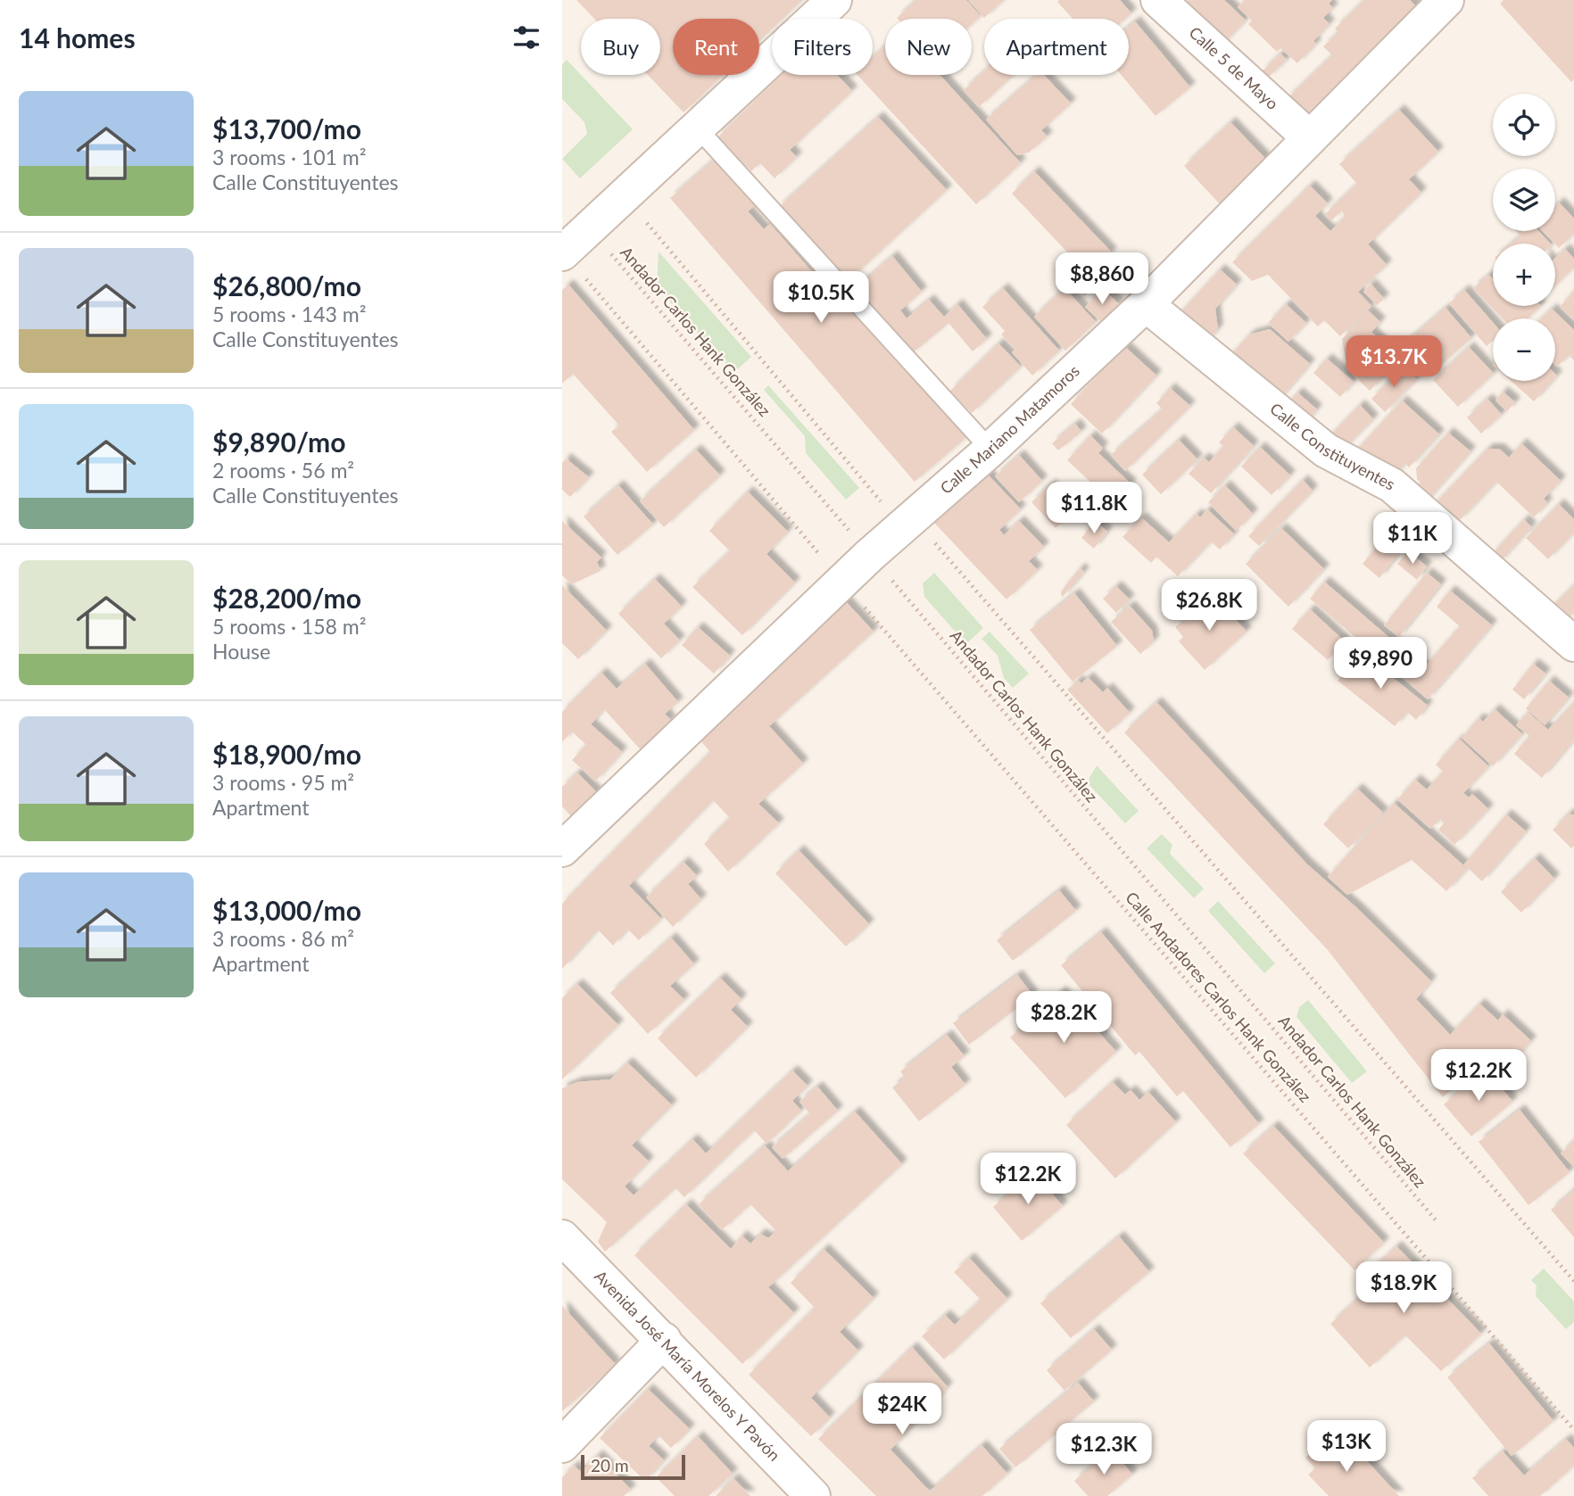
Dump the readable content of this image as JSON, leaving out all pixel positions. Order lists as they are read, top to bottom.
{
  "streets": {
    "street": [
      "Calle 5 de Mayo",
      "Calle Mariano Matamoros",
      "Calle Constituyentes",
      "Avenida José María Morelos Y Pavón"
    ],
    "path": ["Andador Carlos Hank González", "Calle Andadores Carlos Hank González"]
  },
  "crossings": [
    ["Calle 5 de Mayo", "Calle Mariano Matamoros"],
    ["Andador Carlos Hank González", "Calle Mariano Matamoros"],
    ["Calle Mariano Matamoros", "Calle Constituyentes"],
    ["Calle Mariano Matamoros", "Calle Andadores Carlos Hank González"]
  ],
  "scale_bar": "20 m",
  "page": {
    "heading": "14 homes",
    "chip": [
      "Buy",
      "Rent",
      "Filters",
      "New",
      "Apartment"
    ],
    "list": [
      {
        "name": "$13,700/mo",
        "note": "3 rooms · 101 m² · Calle Constituyentes"
      },
      {
        "name": "$26,800/mo",
        "note": "5 rooms · 143 m² · Calle Constituyentes"
      },
      {
        "name": "$9,890/mo",
        "note": "2 rooms · 56 m² · Calle Constituyentes"
      },
      {
        "name": "$28,200/mo",
        "note": "5 rooms · 158 m² · House"
      },
      {
        "name": "$18,900/mo",
        "note": "3 rooms · 95 m² · Apartment"
      },
      {
        "name": "$13,000/mo",
        "note": "3 rooms · 86 m² · Apartment"
      }
    ],
    "map_buttons": ["+", "−"],
    "price": [
      "$8,860",
      "$10.5K",
      "$13.7K",
      "$11.8K",
      "$11K",
      "$26.8K",
      "$9,890",
      "$28.2K",
      "$12.2K",
      "$12.2K",
      "$18.9K",
      "$24K",
      "$13K",
      "$12.3K"
    ],
    "scale": "20 m"
  }
}
